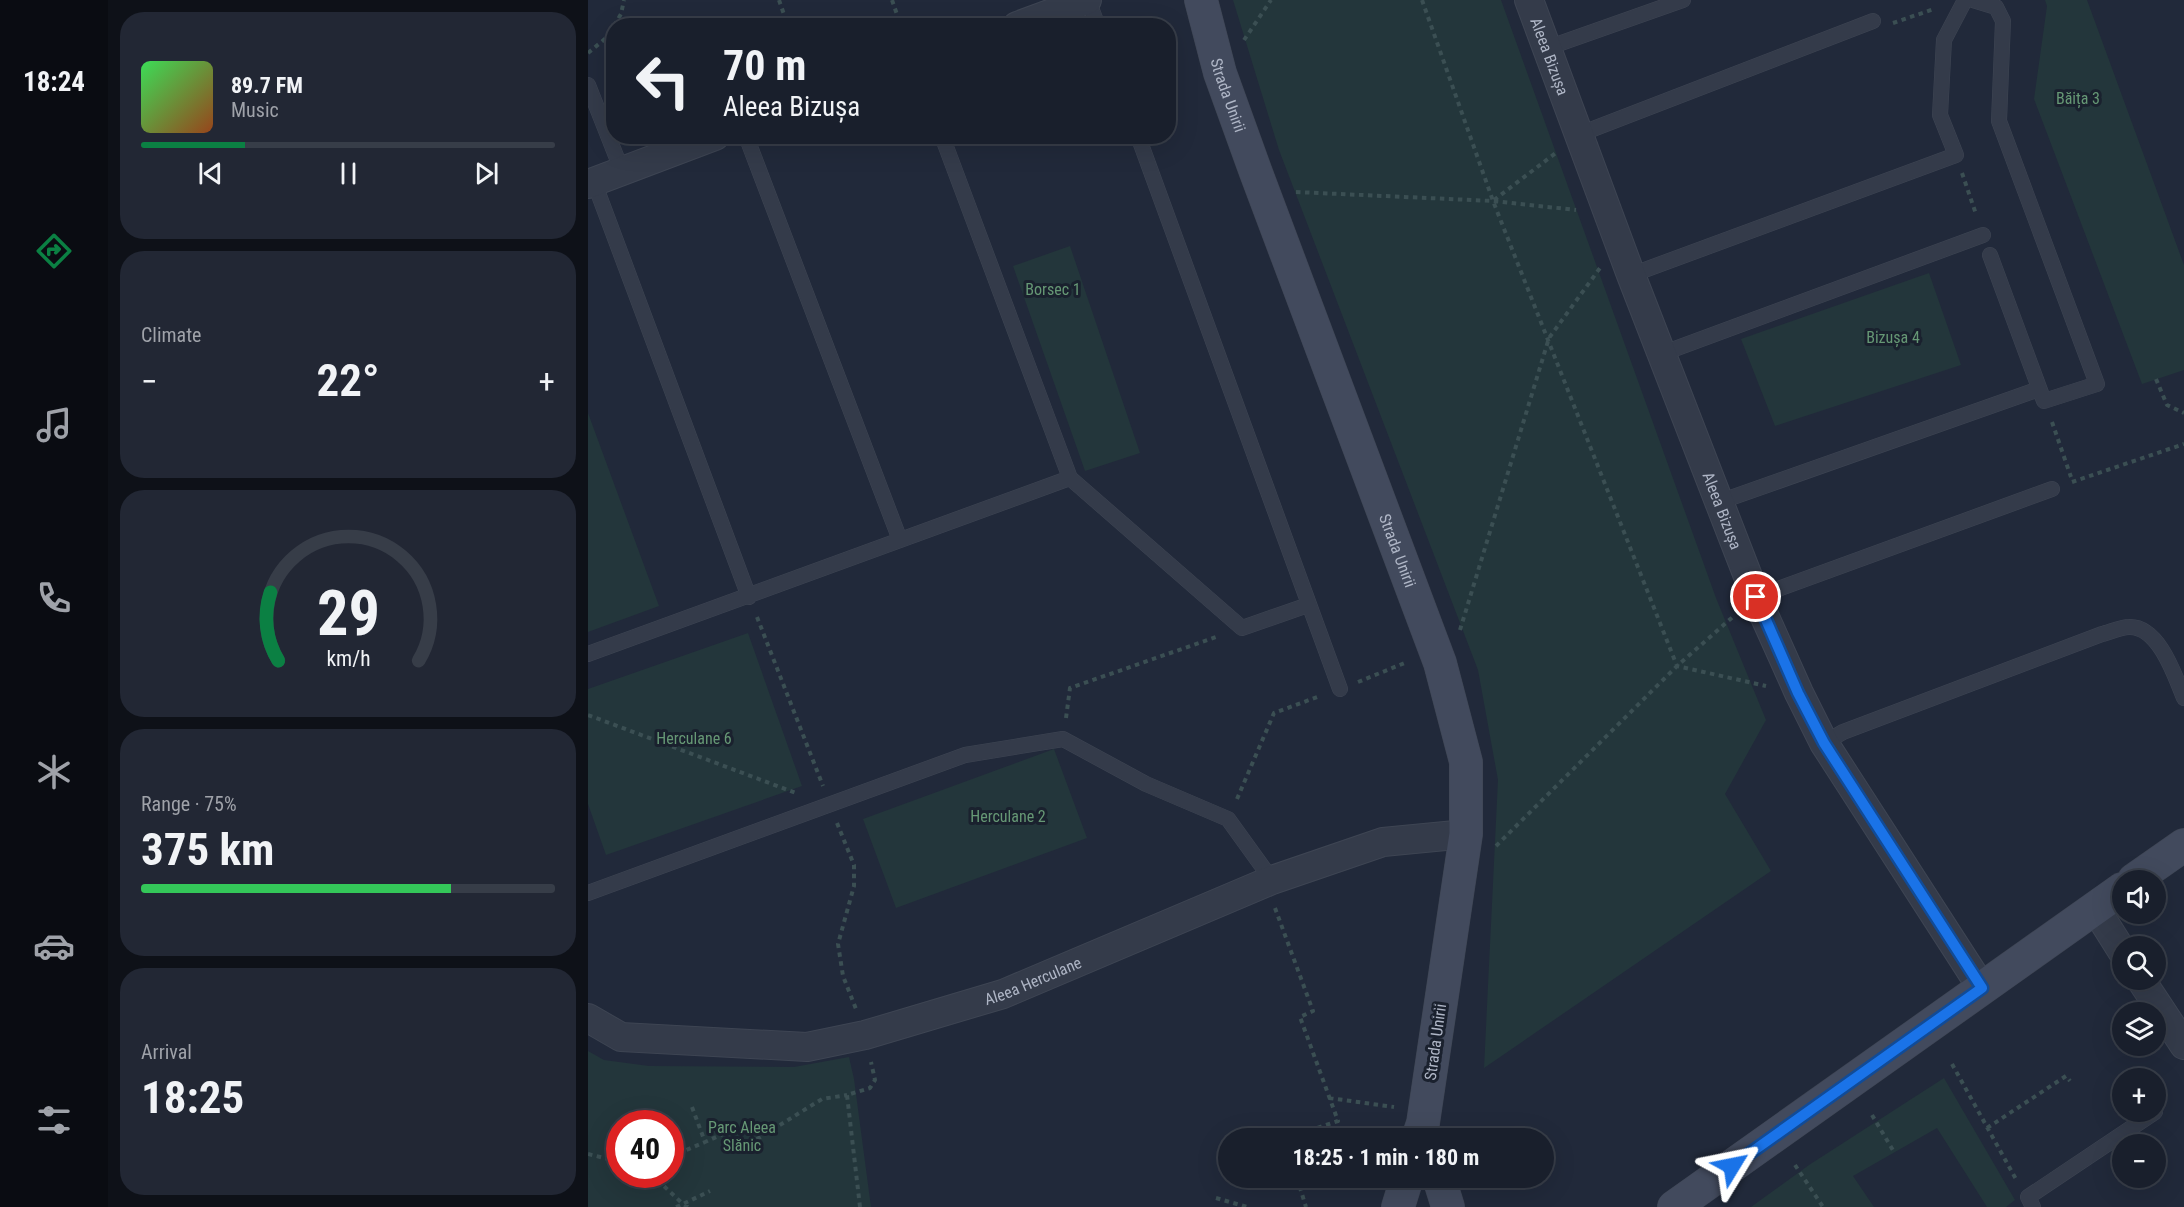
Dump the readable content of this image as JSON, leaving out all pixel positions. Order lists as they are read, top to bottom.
{
  "streets": {
    "main road": ["Strada Unirii"],
    "street": ["Aleea Bizușa", "Aleea Herculane"]
  },
  "crossings": [
    ["Strada Unirii", "Aleea Herculane"]
  ],
  "parks": [
    "Băița 3",
    "Borsec 1",
    "Bizușa 4",
    "Herculane 6",
    "Herculane 2",
    "Parc Aleea Slănic"
  ],
  "page": {
    "tabs": "18:24",
    "turn": ["70 m", "Aleea Bizușa"],
    "song": ["89.7 FM", "Music"],
    "tile": [
      "Climate",
      ["Range · 75%", "375 km"],
      ["Arrival", "18:25"]
    ],
    "heat": ["−", "22°", "+"],
    "map_buttons": ["+", "−"],
    "limit": "40",
    "trip": "18:25 · 1 min · 180 m",
    "gauge": ["29", "km/h"]
  }
}
